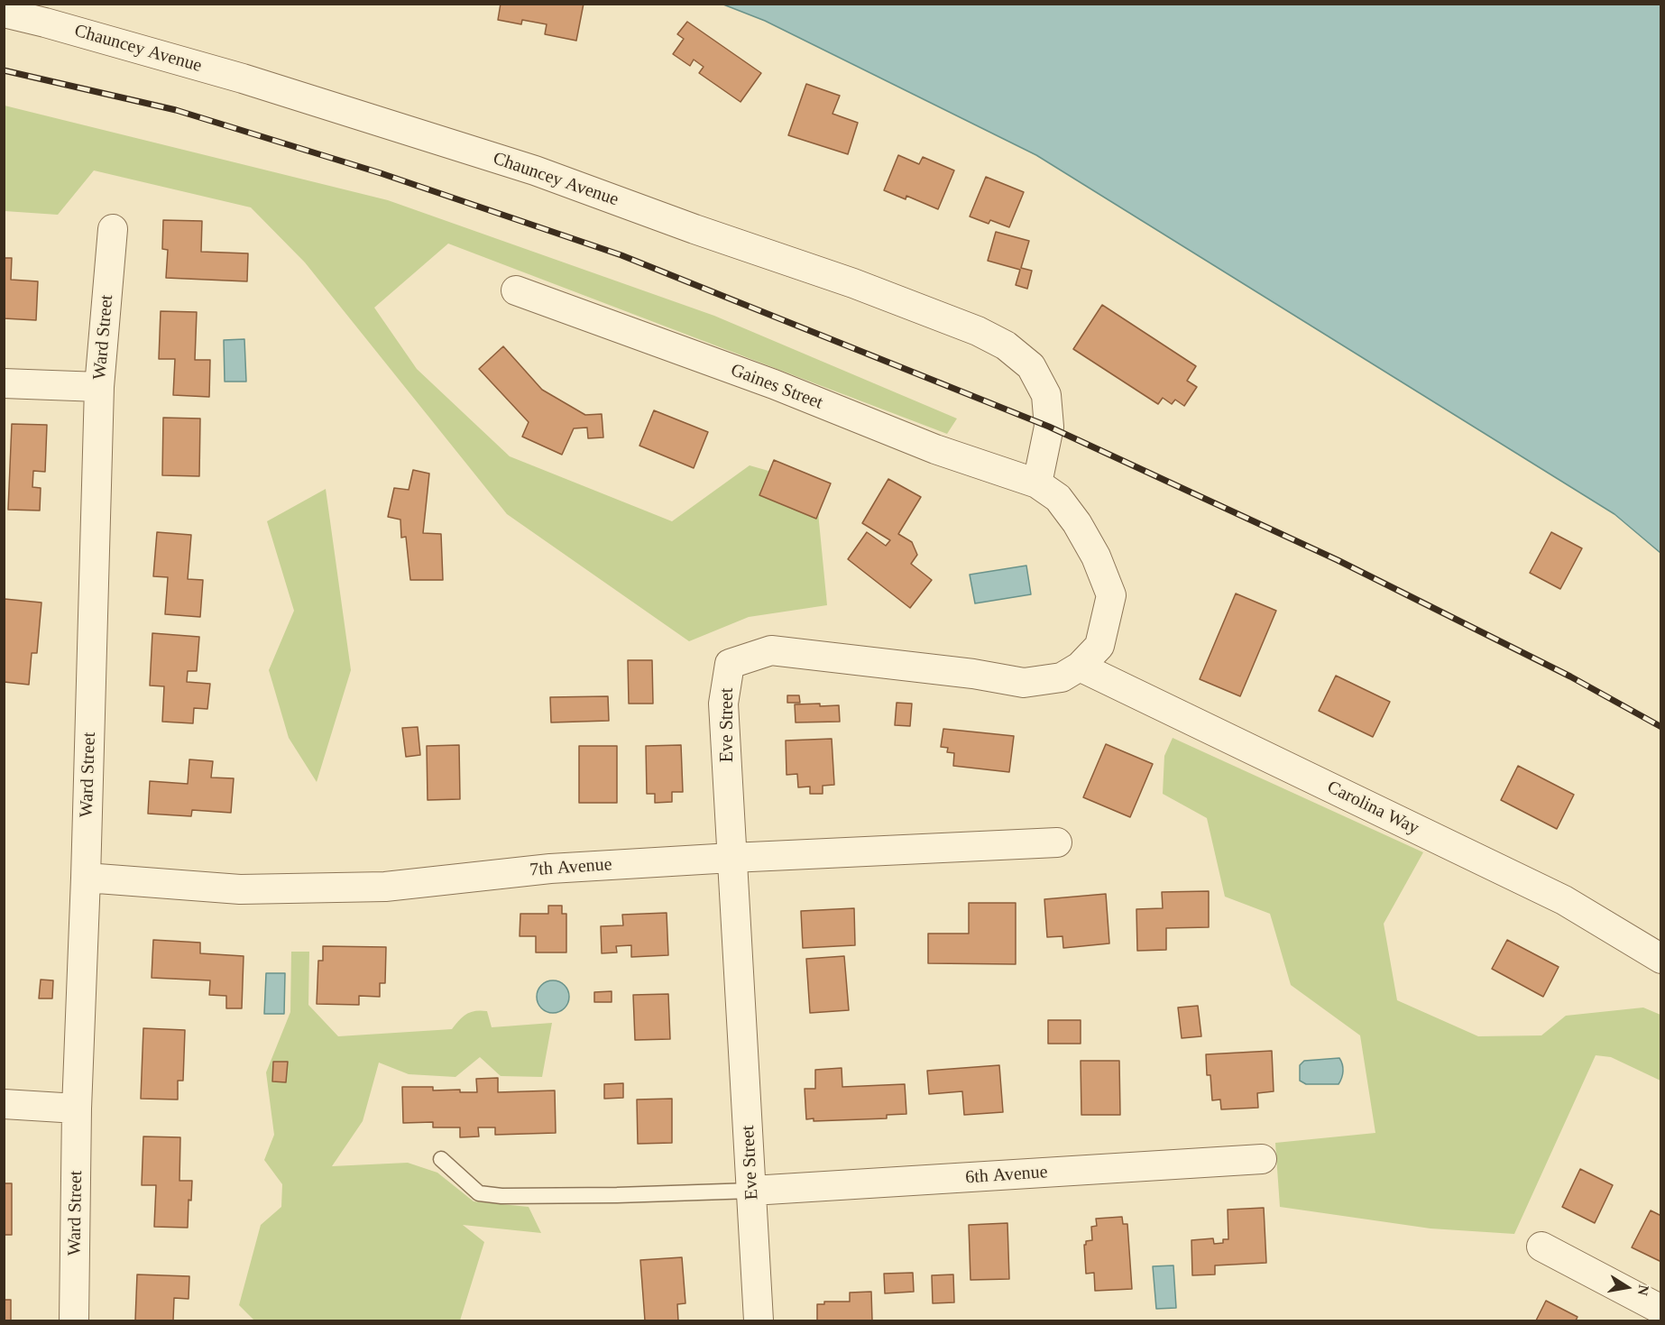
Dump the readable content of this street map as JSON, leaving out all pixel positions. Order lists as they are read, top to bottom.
{
  "streets": {
    "street": [
      "Chauncey Avenue",
      "Ward Street",
      "Gaines Street",
      "Eve Street",
      "Carolina Way",
      "7th Avenue",
      "6th Avenue"
    ]
  },
  "crossings": [
    ["Chauncey Avenue", "Gaines Street"],
    ["Chauncey Avenue", "Eve Street"],
    ["Ward Street", "7th Avenue"],
    ["Gaines Street", "Eve Street"],
    ["Eve Street", "Carolina Way"],
    ["Eve Street", "7th Avenue"],
    ["Eve Street", "6th Avenue"]
  ],
  "north": "right"
}
